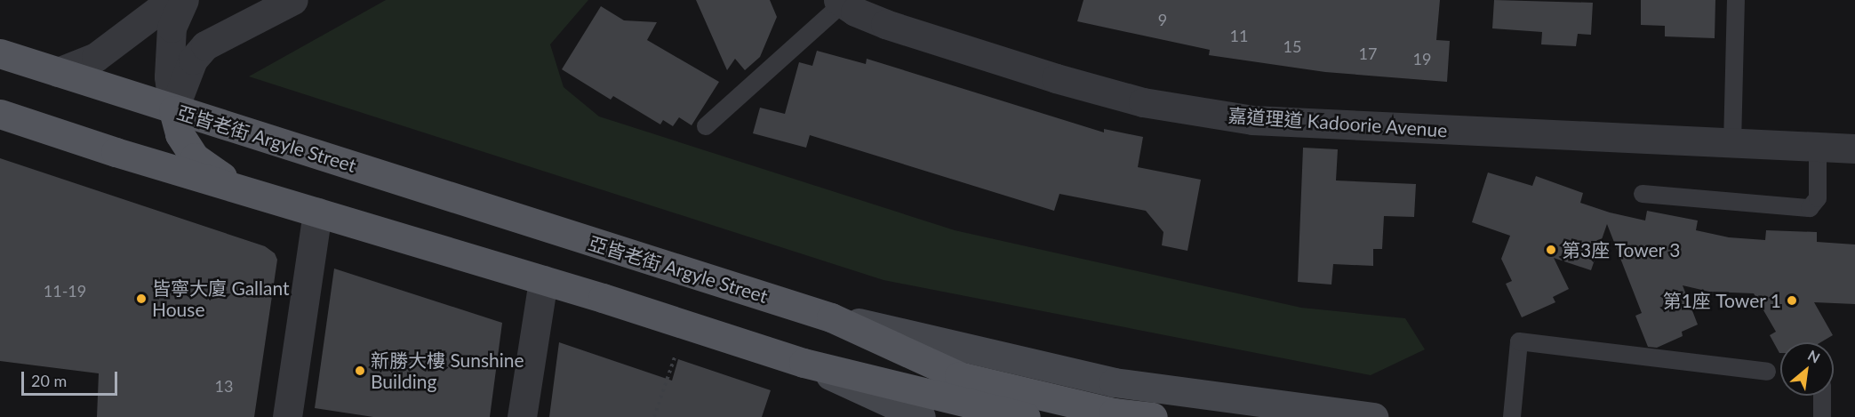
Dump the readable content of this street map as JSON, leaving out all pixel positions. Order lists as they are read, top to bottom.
{
  "streets": {
    "main road": ["亞皆老街 Argyle Street"],
    "street": ["嘉道理道 Kadoorie Avenue"]
  },
  "places": [
    "第3座 Tower 3",
    "皆寧大廈 Gallant House",
    "第1座 Tower 1",
    "新勝大樓 Sunshine Building"
  ],
  "house_numbers": [
    "9",
    "11",
    "15",
    "17",
    "19",
    "11-19",
    "13"
  ],
  "scale_bar": "20 m",
  "north": "top right"
}
